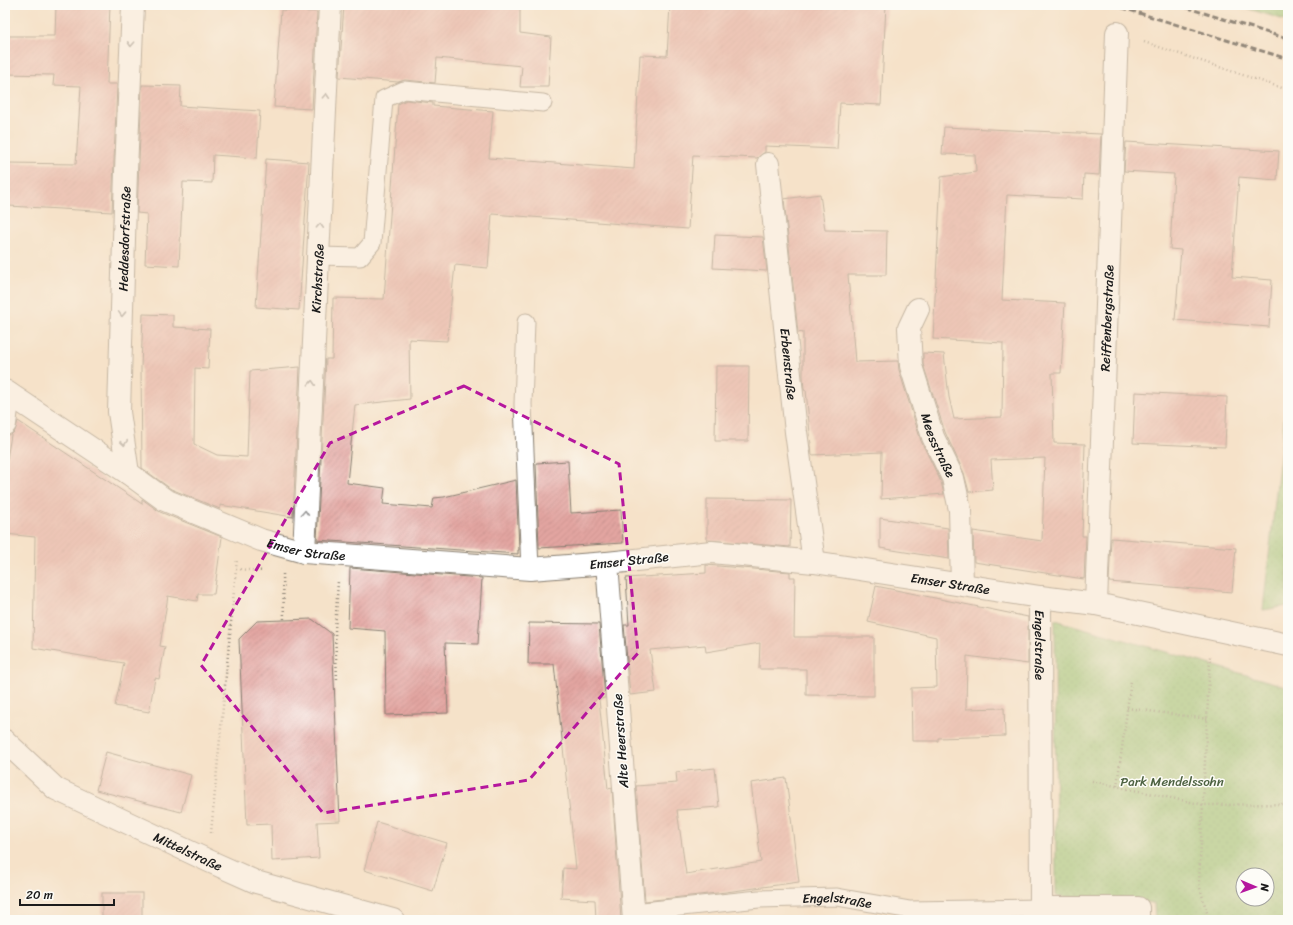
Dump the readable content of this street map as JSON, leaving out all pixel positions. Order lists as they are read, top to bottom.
{
  "streets": {
    "street": [
      "Heddesdorfstraße",
      "Kirchstraße",
      "Reiffenbergstraße",
      "Erbenstraße",
      "Meesstraße",
      "Emser Straße",
      "Engelstraße",
      "Alte Heerstraße",
      "Mittelstraße"
    ]
  },
  "crossings": [
    ["Heddesdorfstraße", "Emser Straße"],
    ["Kirchstraße", "Emser Straße"],
    ["Reiffenbergstraße", "Emser Straße"],
    ["Erbenstraße", "Emser Straße"],
    ["Meesstraße", "Emser Straße"],
    ["Emser Straße", "Engelstraße"],
    ["Emser Straße", "Alte Heerstraße"],
    ["Engelstraße", "Alte Heerstraße"]
  ],
  "one_way": ["Heddesdorfstraße", "Kirchstraße"],
  "parks": ["Park Mendelssohn"],
  "scale_bar": "20 m",
  "north": "right"
}
